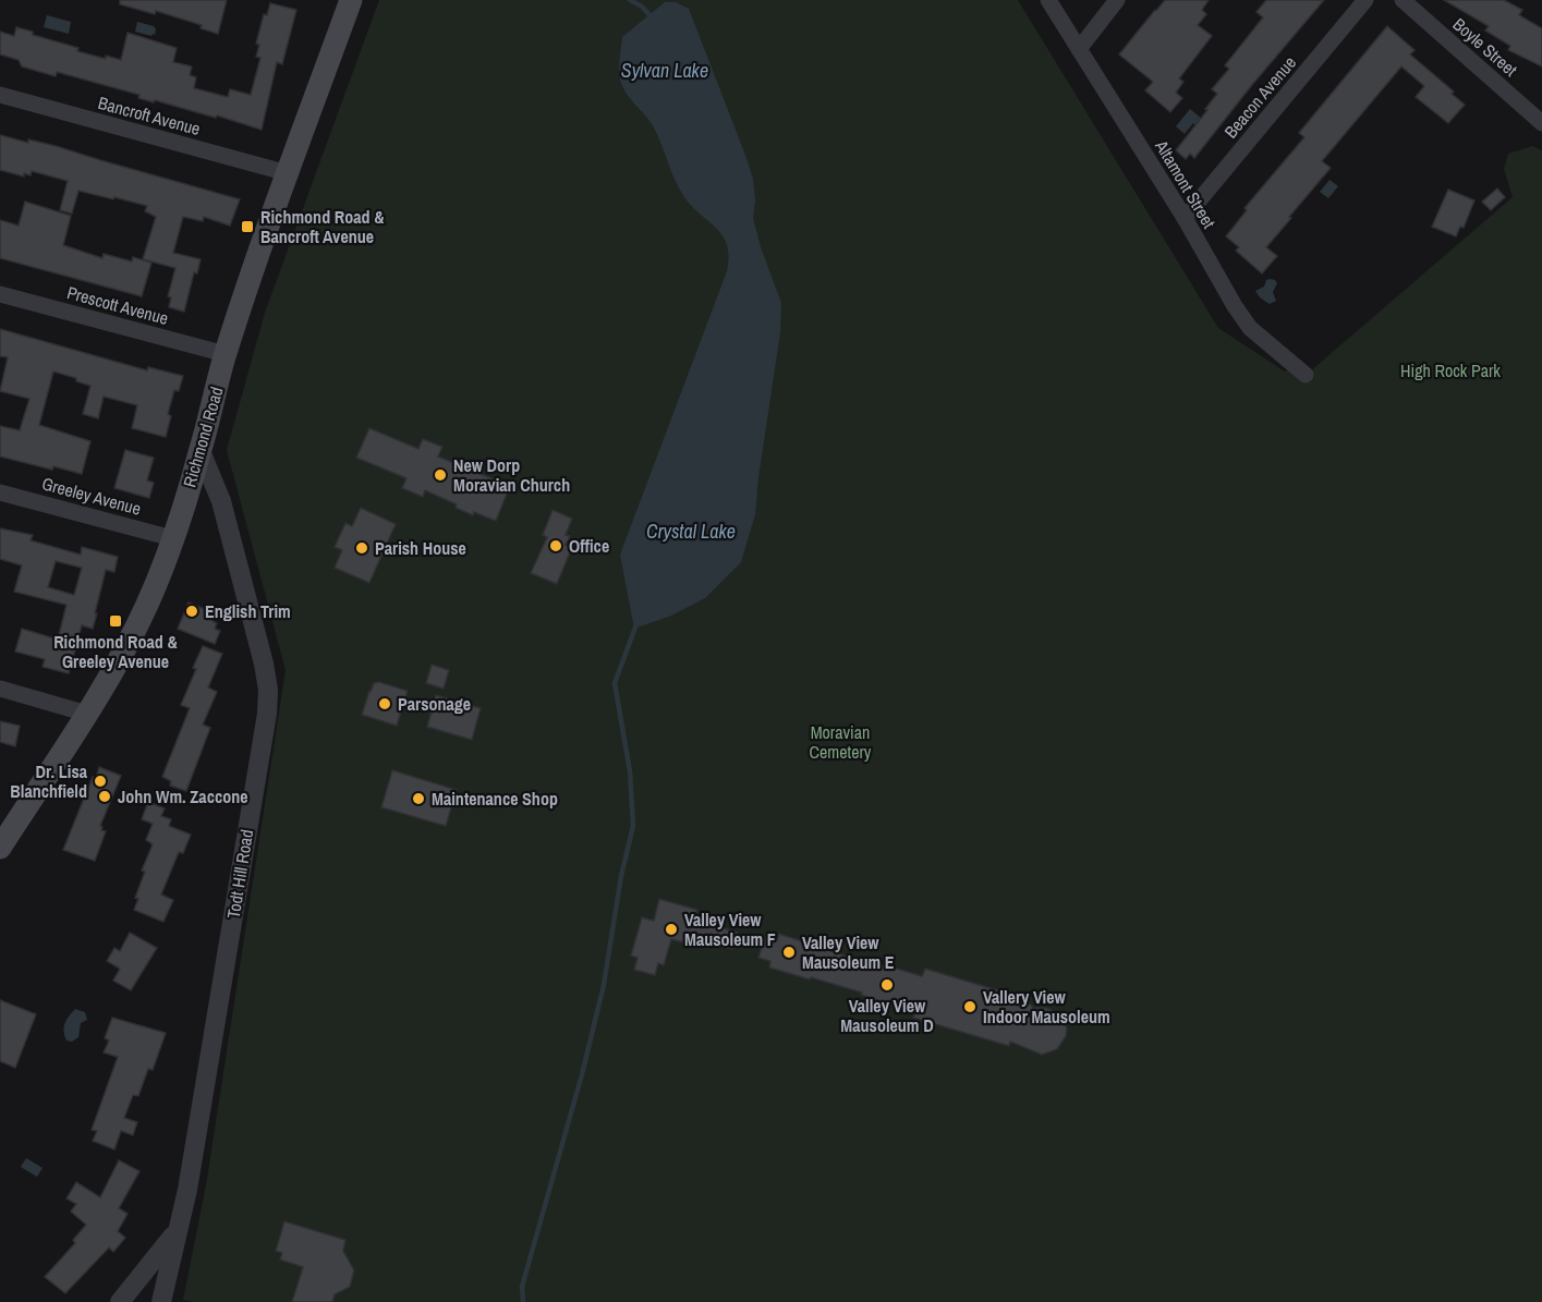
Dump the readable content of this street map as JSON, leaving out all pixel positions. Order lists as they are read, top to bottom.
{
  "streets": {
    "main road": ["Richmond Road"],
    "street": [
      "Boyle Street",
      "Beacon Avenue",
      "Bancroft Avenue",
      "Altamont Street",
      "Prescott Avenue",
      "Greeley Avenue",
      "Todt Hill Road"
    ]
  },
  "crossings": [
    ["Beacon Avenue", "Altamont Street"],
    ["Bancroft Avenue", "Richmond Road"],
    ["Prescott Avenue", "Richmond Road"],
    ["Richmond Road", "Greeley Avenue"],
    ["Richmond Road", "Todt Hill Road"]
  ],
  "water": ["Sylvan Lake", "Crystal Lake"],
  "parks": ["High Rock Park", "Moravian Cemetery"],
  "places": {
    "transit": ["Richmond Road & Bancroft Avenue", "Richmond Road & Greeley Avenue"],
    "other": [
      "New Dorp Moravian Church",
      "Office",
      "Parish House",
      "English Trim",
      "Parsonage",
      "Dr. Lisa Blanchfield",
      "John Wm. Zaccone",
      "Maintenance Shop",
      "Valley View Mausoleum F",
      "Valley View Mausoleum E",
      "Valley View Mausoleum D",
      "Vallery View Indoor Mausoleum"
    ]
  }
}
